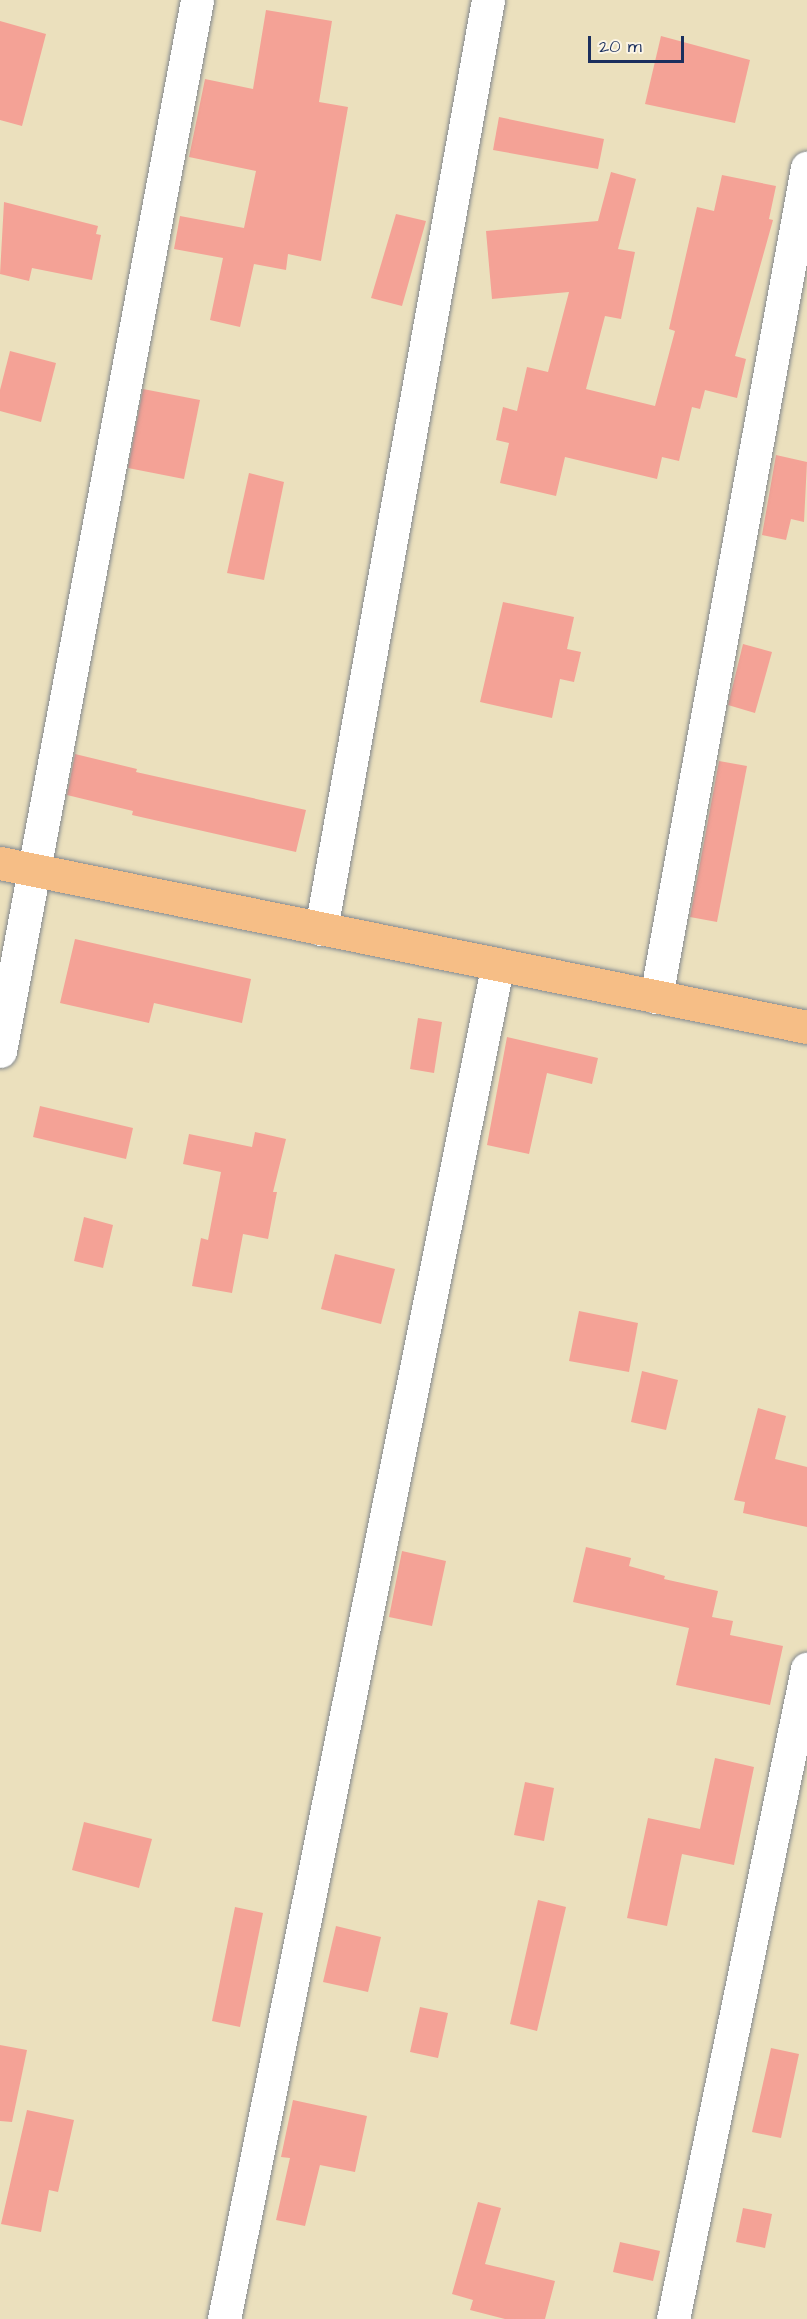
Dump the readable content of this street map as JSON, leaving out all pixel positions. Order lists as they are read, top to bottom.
{
  "scale_bar": "20 m"
}
